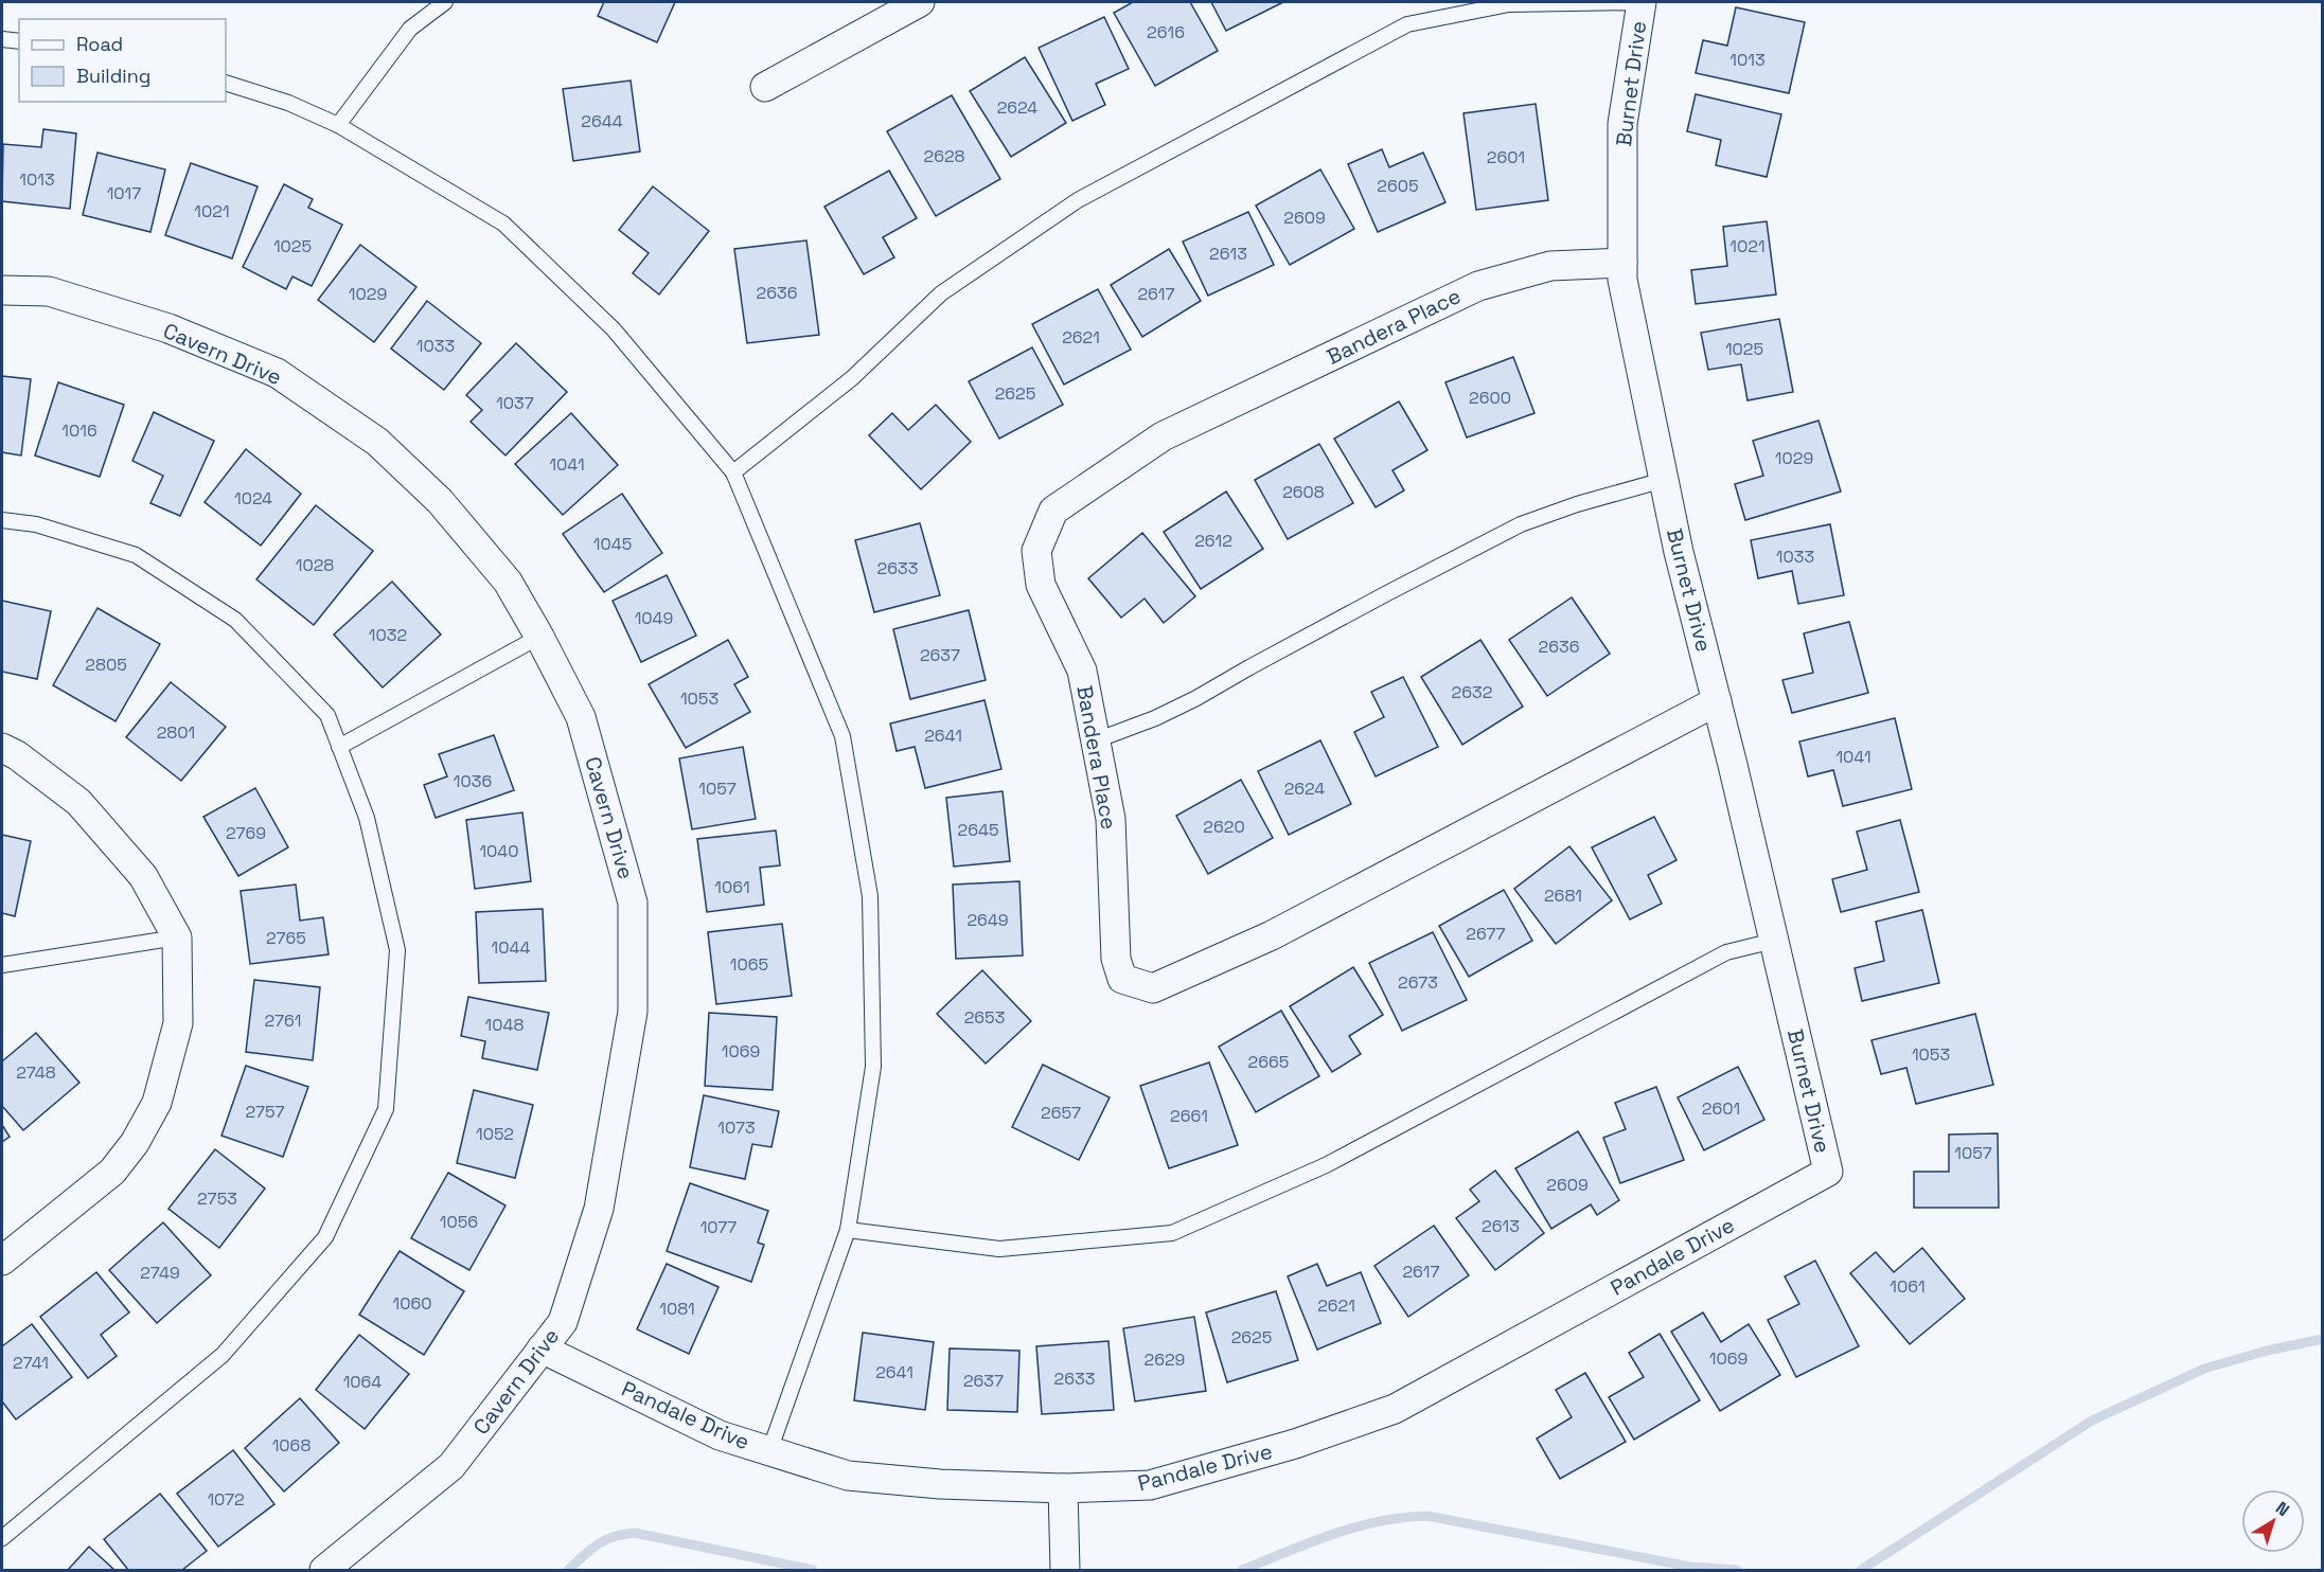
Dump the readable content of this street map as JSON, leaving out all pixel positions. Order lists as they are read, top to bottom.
{
  "streets": {
    "street": [
      "Burnet Drive",
      "Bandera Place",
      "Cavern Drive",
      "Pandale Drive"
    ]
  },
  "crossings": [
    ["Burnet Drive", "Bandera Place"],
    ["Burnet Drive", "Pandale Drive"],
    ["Cavern Drive", "Pandale Drive"]
  ],
  "house_numbers": [
    "2616",
    "1013",
    "2624",
    "2644",
    "2628",
    "2601",
    "1013",
    "2605",
    "1017",
    "1021",
    "2609",
    "1025",
    "1021",
    "2613",
    "2636",
    "1029",
    "2617",
    "2621",
    "1033",
    "1025",
    "2625",
    "2600",
    "1037",
    "1016",
    "1029",
    "1041",
    "2608",
    "1024",
    "2612",
    "1045",
    "1033",
    "1028",
    "2633",
    "1049",
    "1032",
    "2636",
    "2637",
    "2805",
    "2632",
    "1053",
    "2801",
    "2641",
    "1041",
    "1036",
    "1057",
    "2624",
    "2620",
    "2645",
    "2769",
    "1040",
    "1061",
    "2681",
    "2649",
    "2677",
    "2765",
    "1044",
    "1065",
    "2673",
    "2653",
    "2761",
    "1048",
    "1069",
    "1053",
    "2665",
    "2748",
    "2601",
    "2757",
    "2657",
    "2661",
    "1073",
    "1052",
    "1057",
    "2609",
    "2753",
    "1056",
    "2613",
    "1077",
    "2617",
    "2749",
    "1061",
    "1060",
    "2621",
    "1081",
    "2625",
    "1069",
    "2629",
    "2741",
    "2641",
    "2633",
    "2637",
    "1064",
    "1068",
    "1072"
  ],
  "legend": ["Road", "Building"],
  "north": "top right"
}
